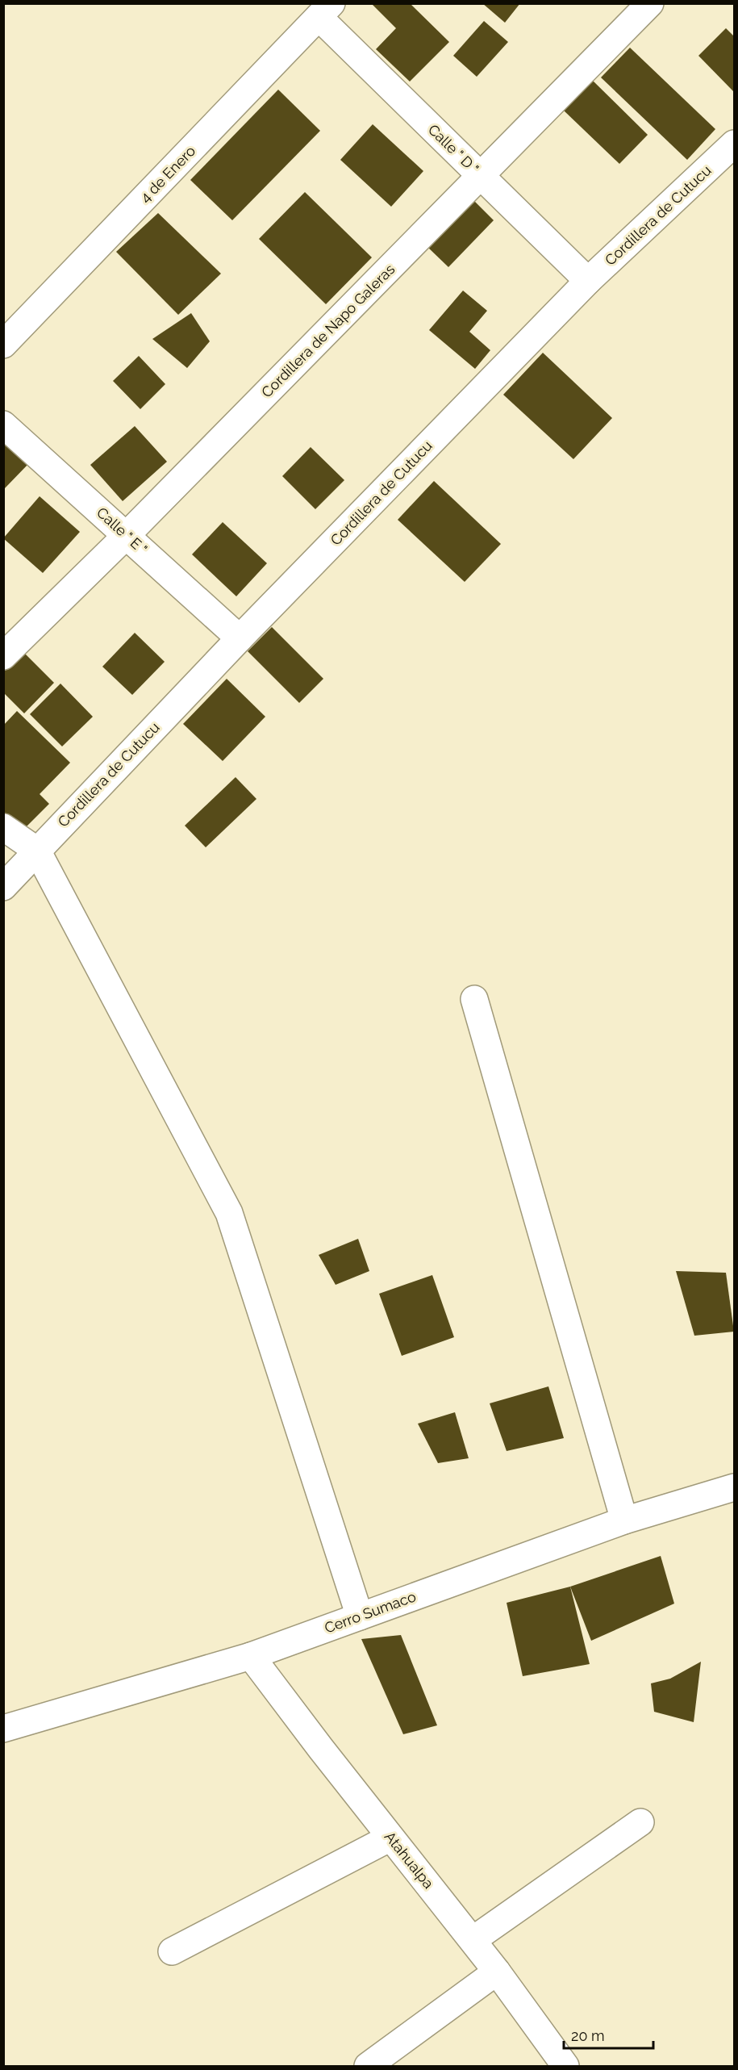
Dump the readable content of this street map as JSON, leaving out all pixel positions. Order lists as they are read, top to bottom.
{
  "streets": {
    "street": [
      "Calle \" D \"",
      "4 de Enero",
      "Cordillera de Cutucu",
      "Cordillera de Napo Galeras",
      "Calle \" E \"",
      "Cerro Sumaco",
      "Atahualpa"
    ]
  },
  "crossings": [
    ["Calle \" D \"", "4 de Enero"],
    ["Calle \" D \"", "Cordillera de Cutucu"],
    ["Calle \" D \"", "Cordillera de Napo Galeras"],
    ["Cordillera de Cutucu", "Calle \" E \""],
    ["Cordillera de Napo Galeras", "Calle \" E \""],
    ["Cerro Sumaco", "Atahualpa"]
  ],
  "scale_bar": "20 m"
}
